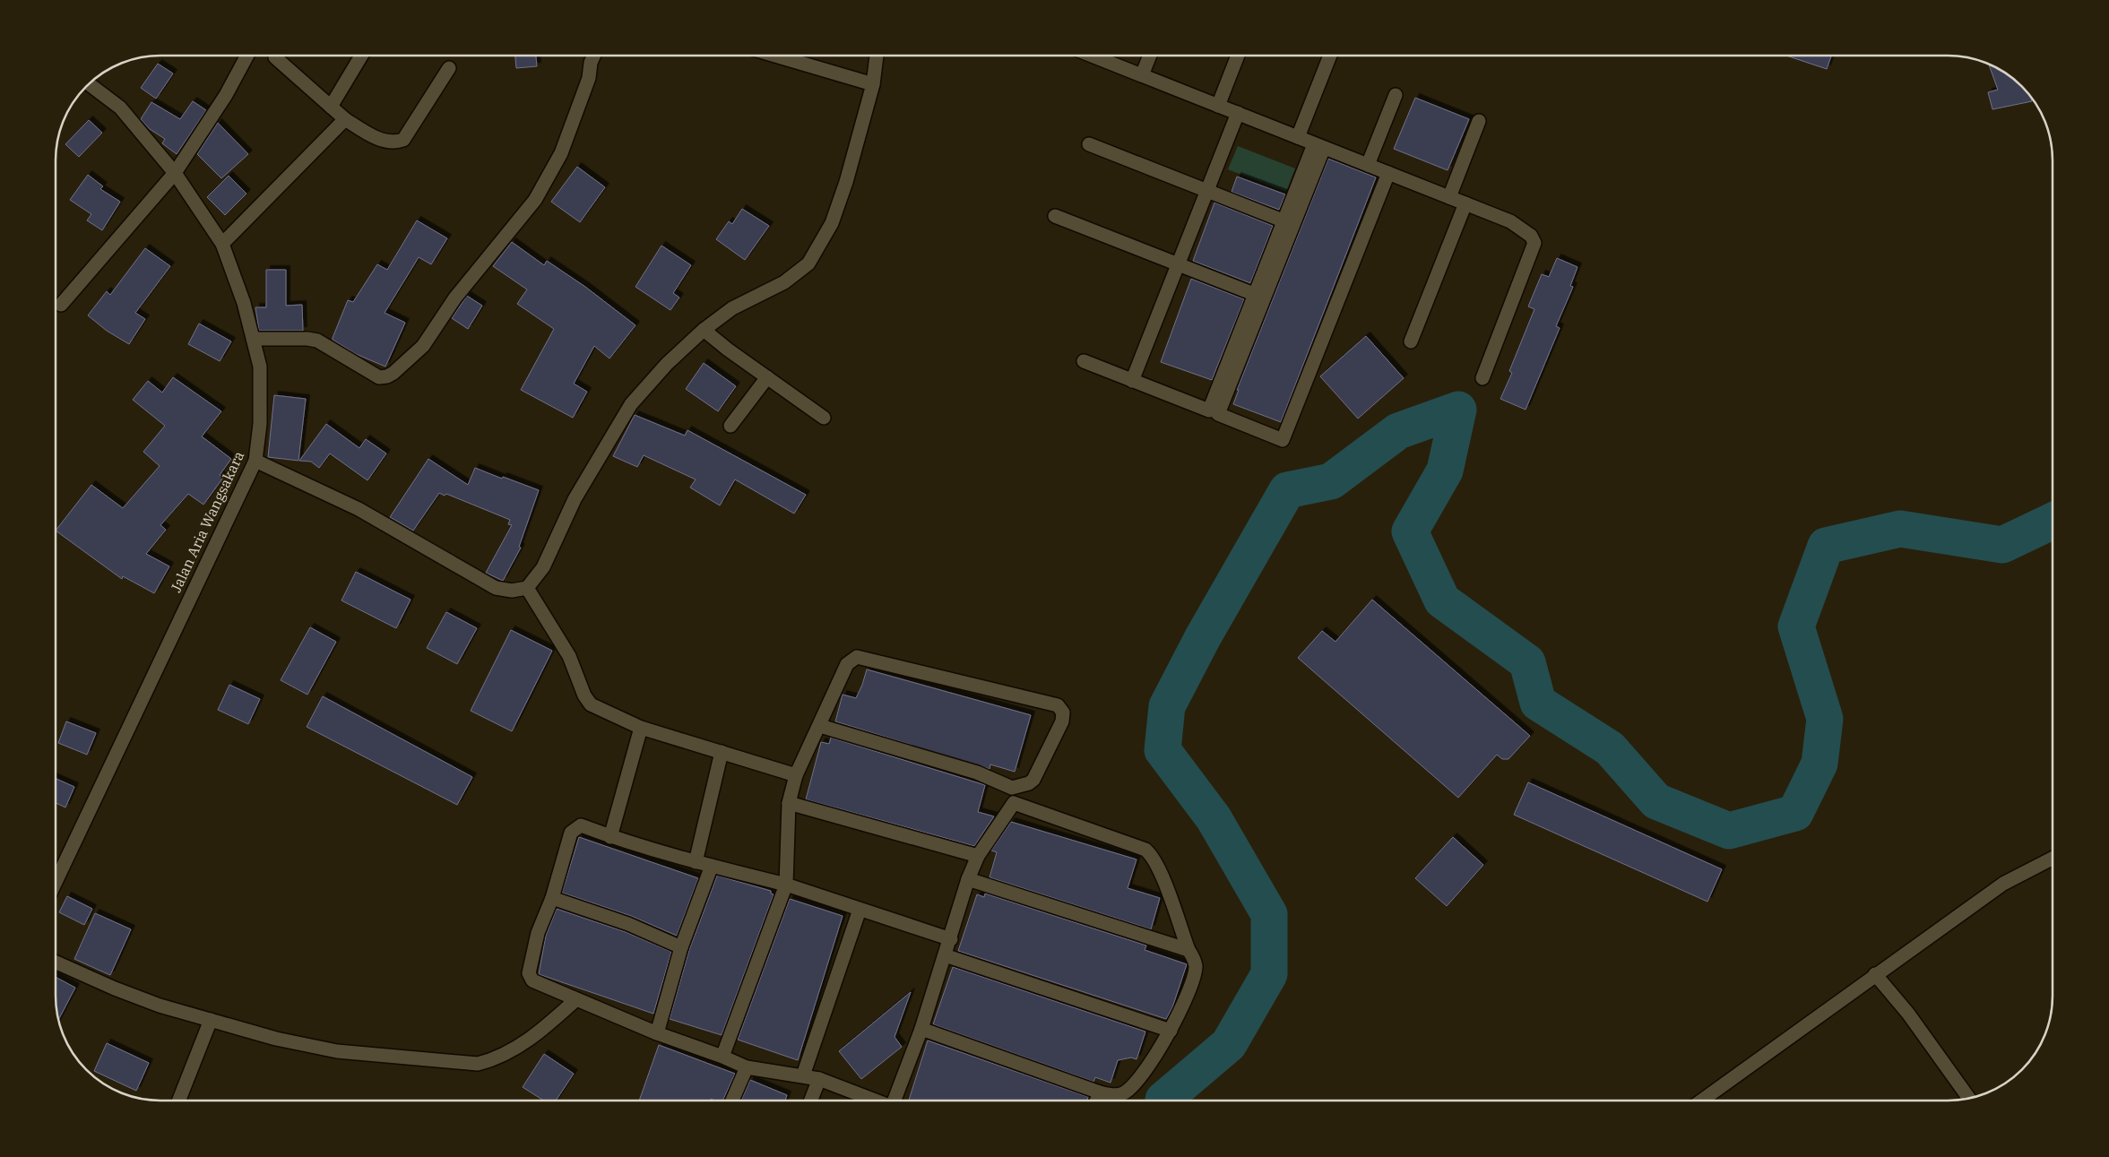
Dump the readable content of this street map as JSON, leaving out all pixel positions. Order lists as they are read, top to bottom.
{
  "streets": {
    "street": ["Jalan Aria Wangsakara"]
  }
}
